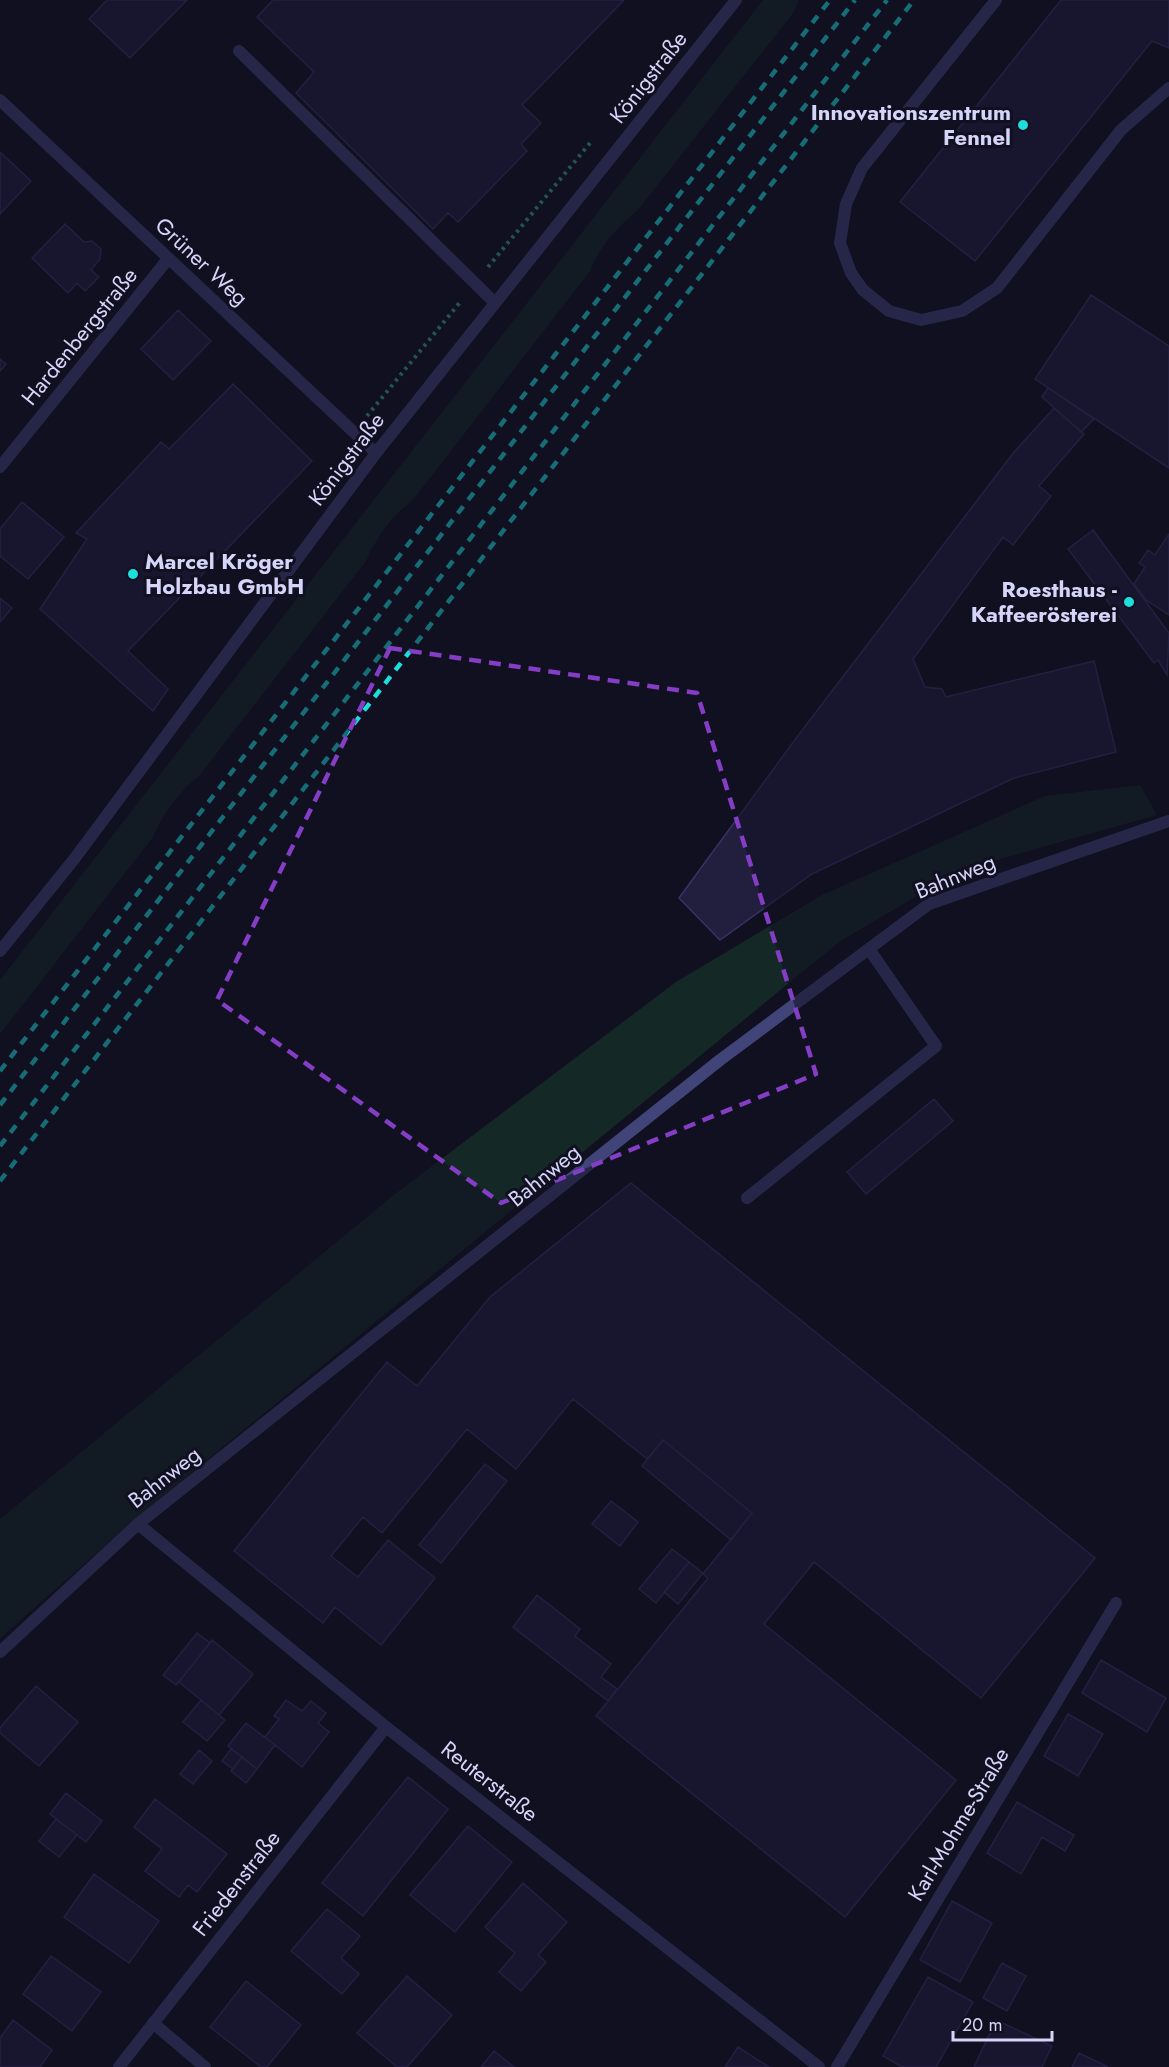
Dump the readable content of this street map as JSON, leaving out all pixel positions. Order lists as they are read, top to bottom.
{
  "streets": {
    "street": [
      "Königstraße",
      "Grüner Weg",
      "Hardenbergstraße",
      "Bahnweg",
      "Reuterstraße",
      "Karl-Mohme-Straße",
      "Friedenstraße"
    ]
  },
  "crossings": [
    ["Königstraße", "Grüner Weg"],
    ["Grüner Weg", "Hardenbergstraße"],
    ["Bahnweg", "Reuterstraße"],
    ["Reuterstraße", "Friedenstraße"]
  ],
  "places": ["Innovationszentrum Fennel", "Marcel Kröger Holzbau GmbH", "Roesthaus - Kaffeerösterei"],
  "scale_bar": "20 m"
}
